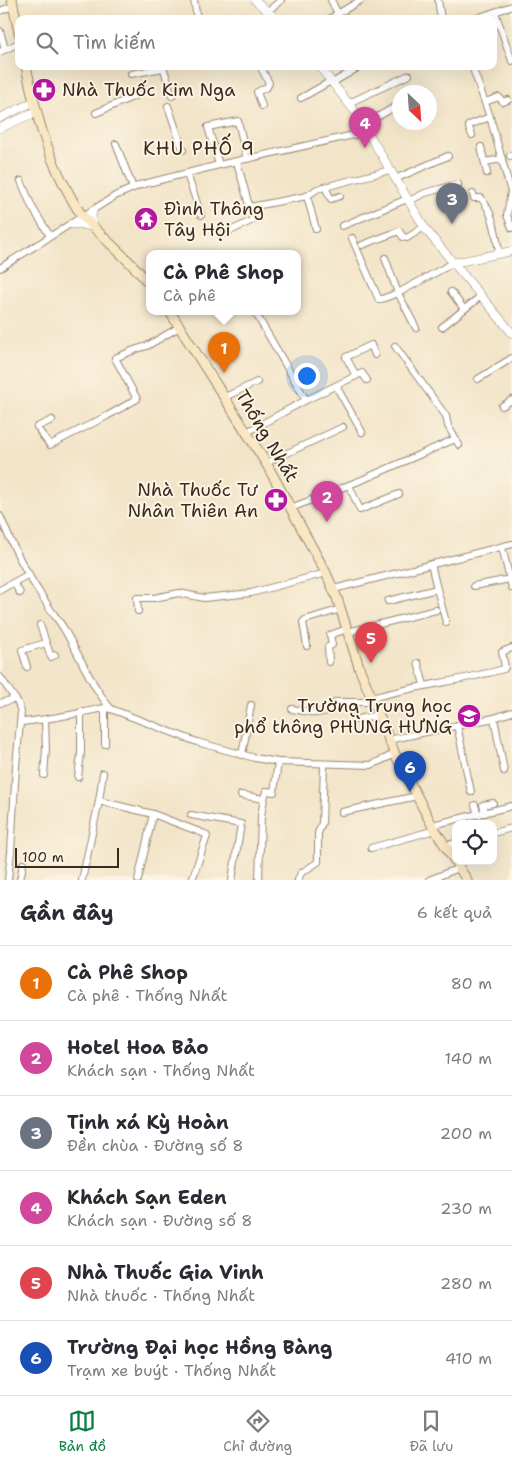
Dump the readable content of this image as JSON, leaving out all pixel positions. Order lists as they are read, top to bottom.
{
  "streets": {
    "main road": ["Thống Nhất"]
  },
  "districts": ["KHU PHỐ 9"],
  "places": {
    "pharmacy": ["Nhà Thuốc Kim Nga", "Nhà Thuốc Tư Nhân Thiên An"],
    "temple": ["Đình Thông Tây Hội"],
    "school or university": ["Trường Trung học phổ thông PHÙNG HƯNG"]
  },
  "scale_bar": "100 m",
  "north": "bottom right",
  "page": {
    "search": "Tìm kiếm",
    "pins": [
      "4",
      "3",
      "1",
      "2",
      "5",
      "6"
    ],
    "popup": ["Cà Phê Shop", "Cà phê"],
    "scale": "100 m",
    "heading": ["Gần đây", "6 kết quả"],
    "list": [
      {
        "mark": "1",
        "name": "Cà Phê Shop",
        "note": "Cà phê · Thống Nhất",
        "value": "80 m"
      },
      {
        "mark": "2",
        "name": "Hotel Hoa Bảo",
        "note": "Khách sạn · Thống Nhất",
        "value": "140 m"
      },
      {
        "mark": "3",
        "name": "Tịnh xá Kỳ Hoàn",
        "note": "Đền chùa · Đường số 8",
        "value": "200 m"
      },
      {
        "mark": "4",
        "name": "Khách Sạn Eden",
        "note": "Khách sạn · Đường số 8",
        "value": "230 m"
      },
      {
        "mark": "5",
        "name": "Nhà Thuốc Gia Vinh",
        "note": "Nhà thuốc · Thống Nhất",
        "value": "280 m"
      },
      {
        "mark": "6",
        "name": "Trường Đại học Hồng Bàng",
        "note": "Trạm xe buýt · Thống Nhất",
        "value": "410 m"
      }
    ],
    "nav": ["Bản đồ", "Chỉ đường", "Đã lưu"]
  }
}
